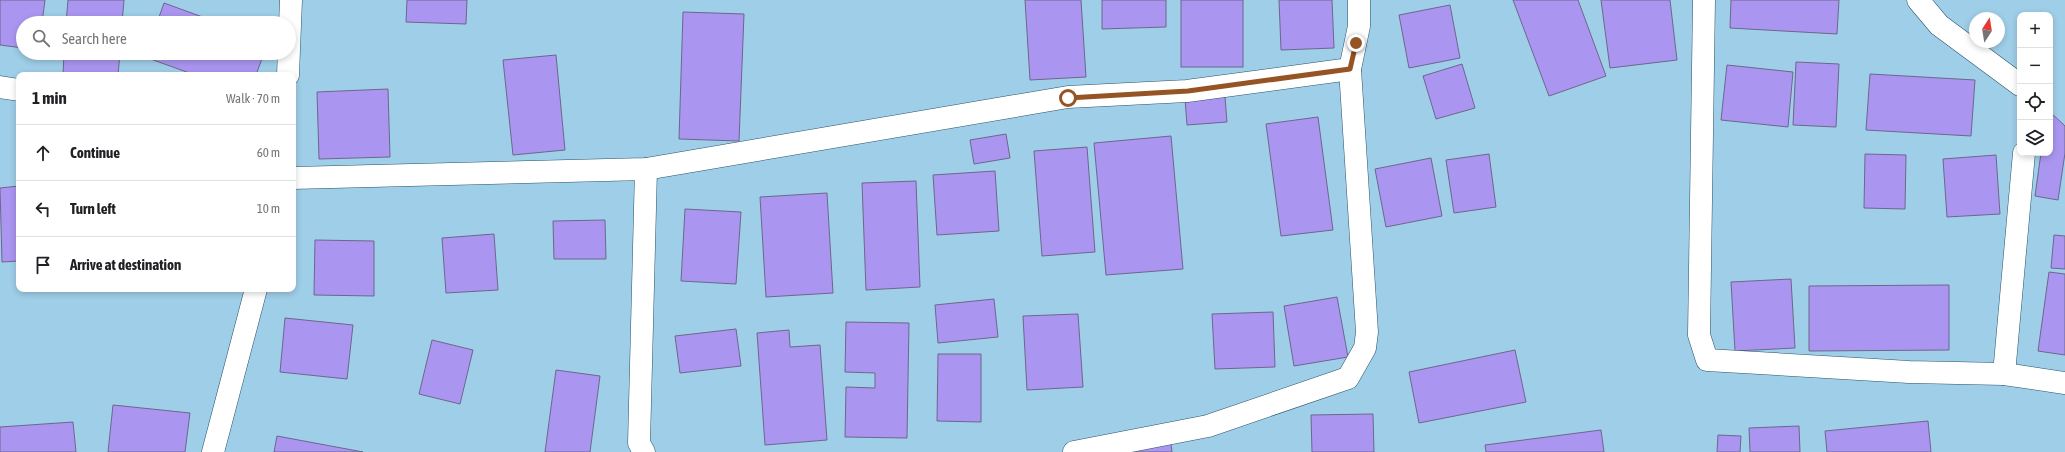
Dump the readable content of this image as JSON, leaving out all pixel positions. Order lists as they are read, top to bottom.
{
  "north": "top",
  "page": {
    "map_buttons": ["+", "−"],
    "search": "Search here",
    "heading": ["1 min", "Walk · 70 m"],
    "list": [
      ["Continue", "60 m"],
      ["Turn left", "10 m"],
      "Arrive at destination"
    ]
  }
}
